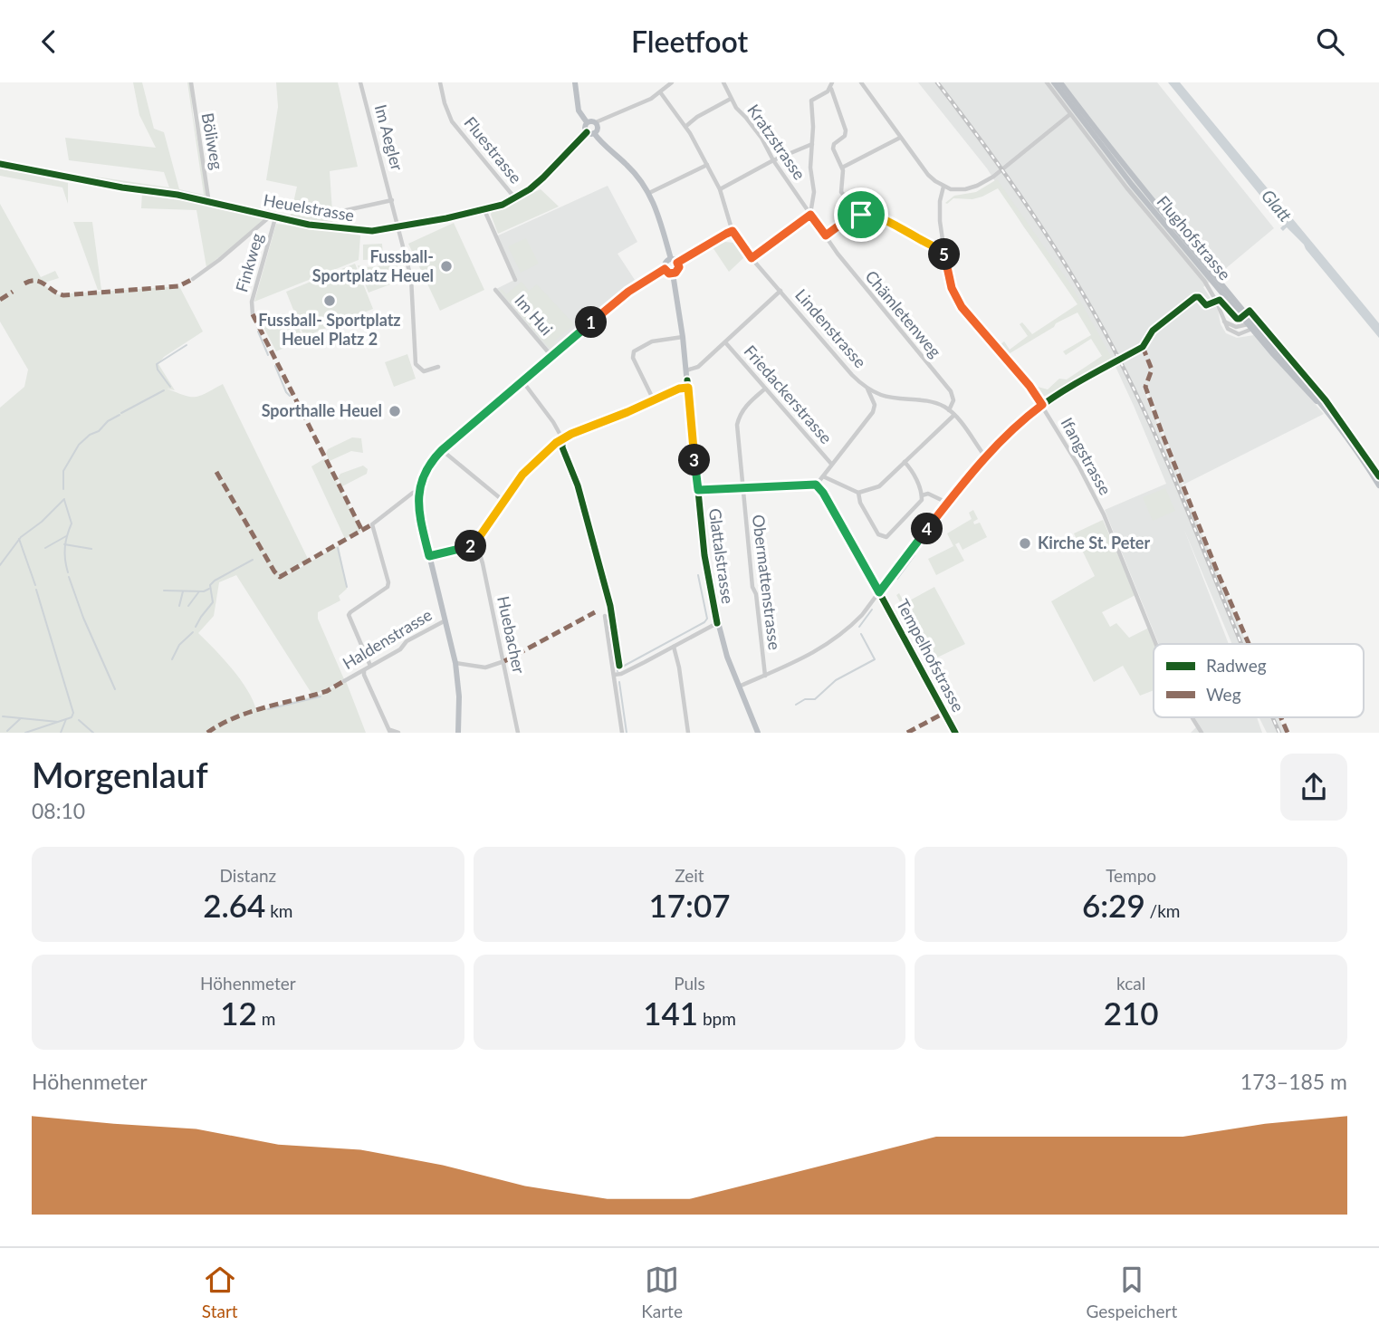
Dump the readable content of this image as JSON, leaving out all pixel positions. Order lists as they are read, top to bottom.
{
  "streets": {
    "street": [
      "Im Aegler",
      "Böliweg",
      "Kratzstrasse",
      "Fluestrasse",
      "Heuelstrasse",
      "Flughofstrasse",
      "Finkweg",
      "Chämletenweg",
      "Im Hui",
      "Lindenstrasse",
      "Friedackerstrasse",
      "Ifangstrasse",
      "Glattalstrasse",
      "Obermattenstrasse",
      "Huebacher",
      "Haldenstrasse",
      "Tempelhofstrasse"
    ]
  },
  "crossings": [
    ["Im Aegler", "Heuelstrasse"],
    ["Böliweg", "Heuelstrasse"],
    ["Kratzstrasse", "Chämletenweg"],
    ["Fluestrasse", "Heuelstrasse"],
    ["Heuelstrasse", "Finkweg"],
    ["Heuelstrasse", "Im Hui"],
    ["Chämletenweg", "Lindenstrasse"],
    ["Friedackerstrasse", "Obermattenstrasse"]
  ],
  "water": ["Glatt"],
  "places": [
    "Fussball- Sportplatz Heuel",
    "Fussball- Sportplatz Heuel Platz 2",
    "Sporthalle Heuel",
    "Kirche St. Peter"
  ],
  "legend": ["Radweg", "Weg"],
  "page": {
    "header": "Fleetfoot",
    "pins": [
      "5",
      "1",
      "3",
      "4",
      "2"
    ],
    "heading": ["Morgenlauf", "08:10"],
    "stats": [
      ["Distanz", "2.64 km"],
      ["Zeit", "17:07"],
      ["Tempo", "6:29 /km"],
      ["Höhenmeter", "12 m"],
      ["Puls", "141 bpm"],
      ["kcal", "210"]
    ],
    "chart": ["Höhenmeter", "173–185 m"],
    "tabs": ["Start", "Karte", "Gespeichert"]
  }
}
